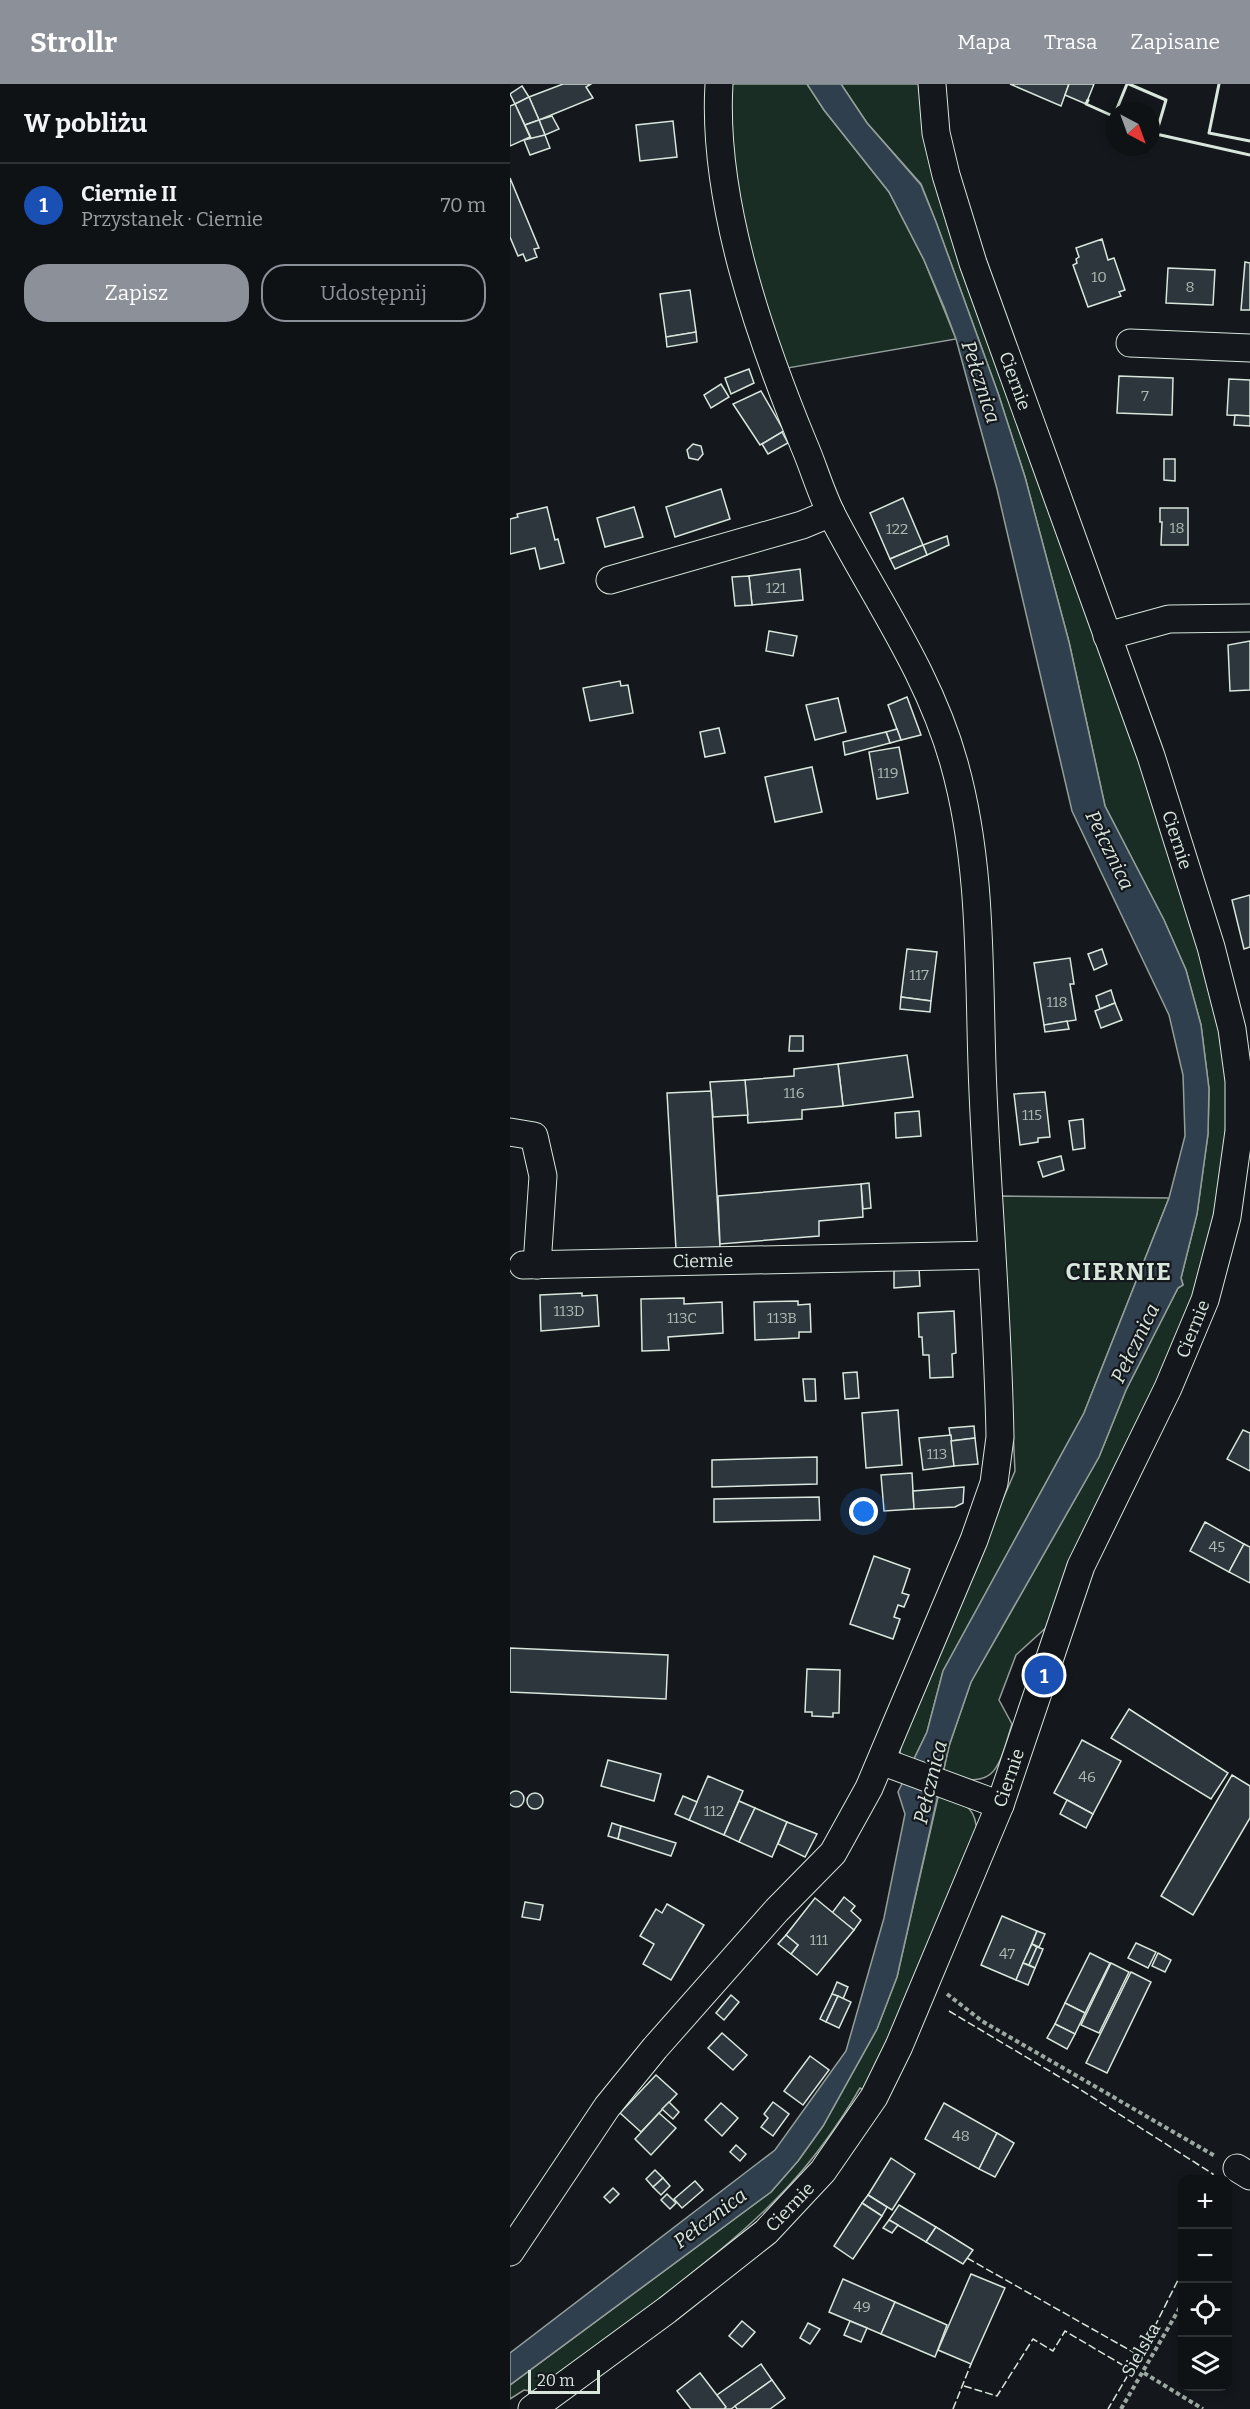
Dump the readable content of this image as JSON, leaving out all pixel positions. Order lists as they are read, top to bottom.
{
  "streets": {
    "street": ["Ciernie"],
    "path": ["Sielska"]
  },
  "districts": ["CIERNIE"],
  "water": ["Pełcznica"],
  "house_numbers": [
    "10",
    "8",
    "7",
    "18",
    "122",
    "121",
    "119",
    "117",
    "118",
    "116",
    "115",
    "113D",
    "113C",
    "113B",
    "113",
    "45",
    "46",
    "112",
    "111",
    "47",
    "48",
    "49"
  ],
  "scale_bar": "20 m",
  "north": "bottom right",
  "page": {
    "header": "Strollr",
    "nav": ["Mapa", "Trasa", "Zapisane"],
    "heading": "W pobliżu",
    "list": [
      {
        "mark": "1",
        "name": "Ciernie II",
        "note": "Przystanek · Ciernie",
        "value": "70 m"
      }
    ],
    "buttons": ["Zapisz", "Udostępnij"],
    "pins": "1",
    "map_buttons": ["+", "−"],
    "scale": "20 m"
  }
}
